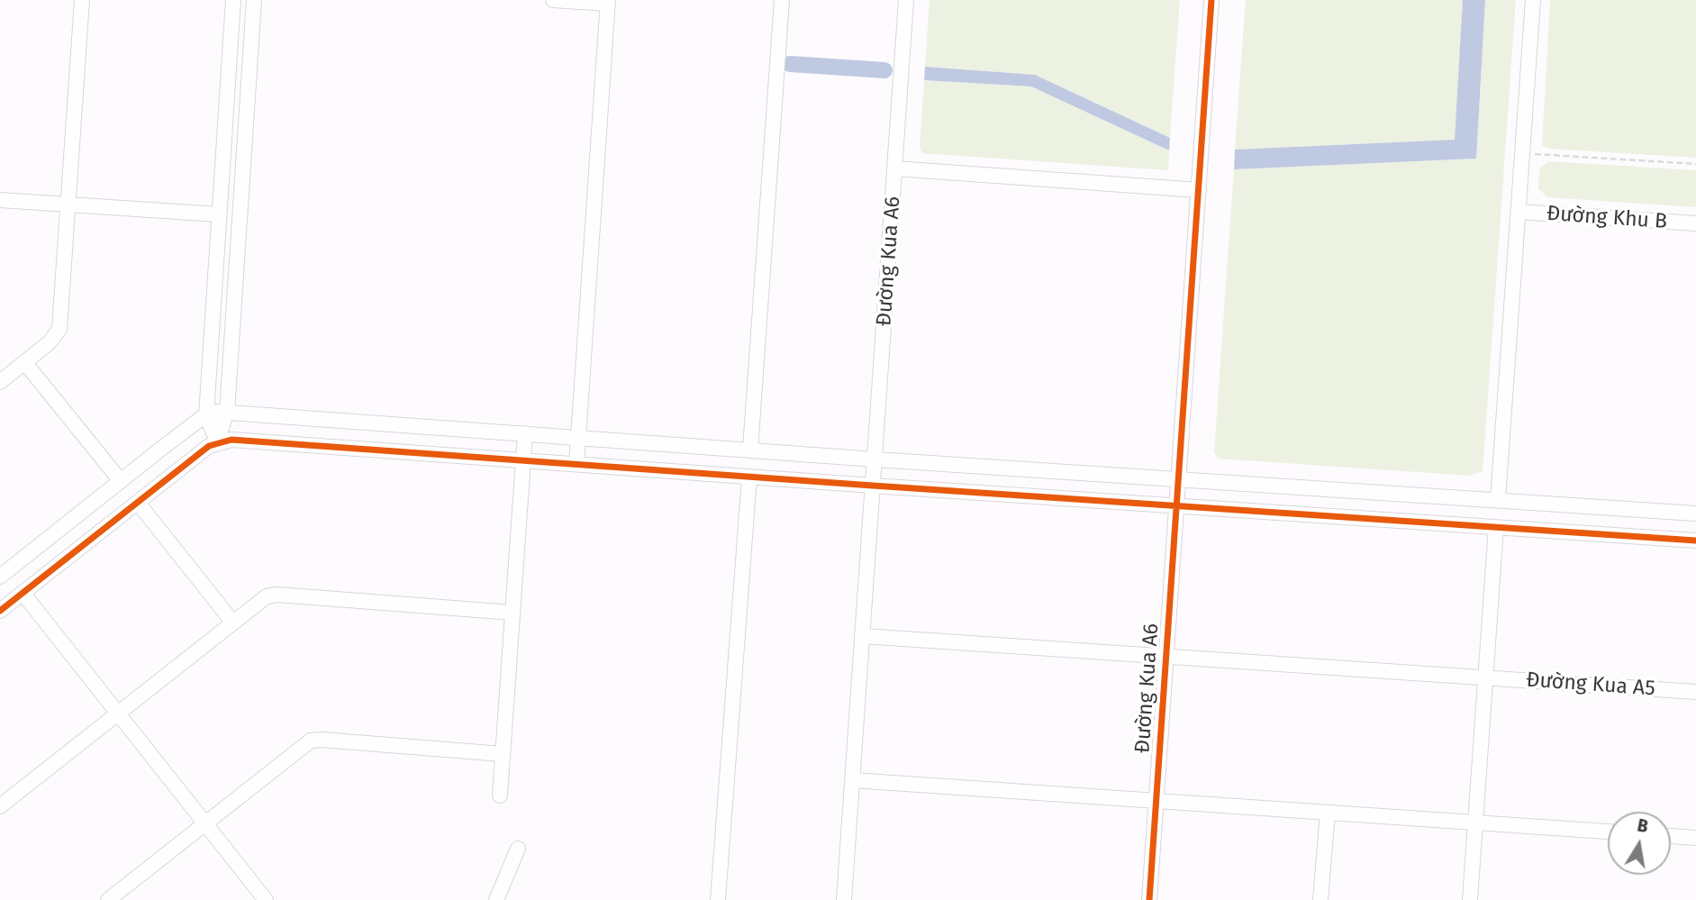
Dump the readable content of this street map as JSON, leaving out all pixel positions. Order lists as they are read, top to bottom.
{
  "streets": {
    "street": ["Đường Khu B", "Đường Kua A6", "Đường Kua A5"]
  },
  "crossings": [
    ["Đường Kua A6", "Đường Kua A5"]
  ],
  "north": "top"
}
